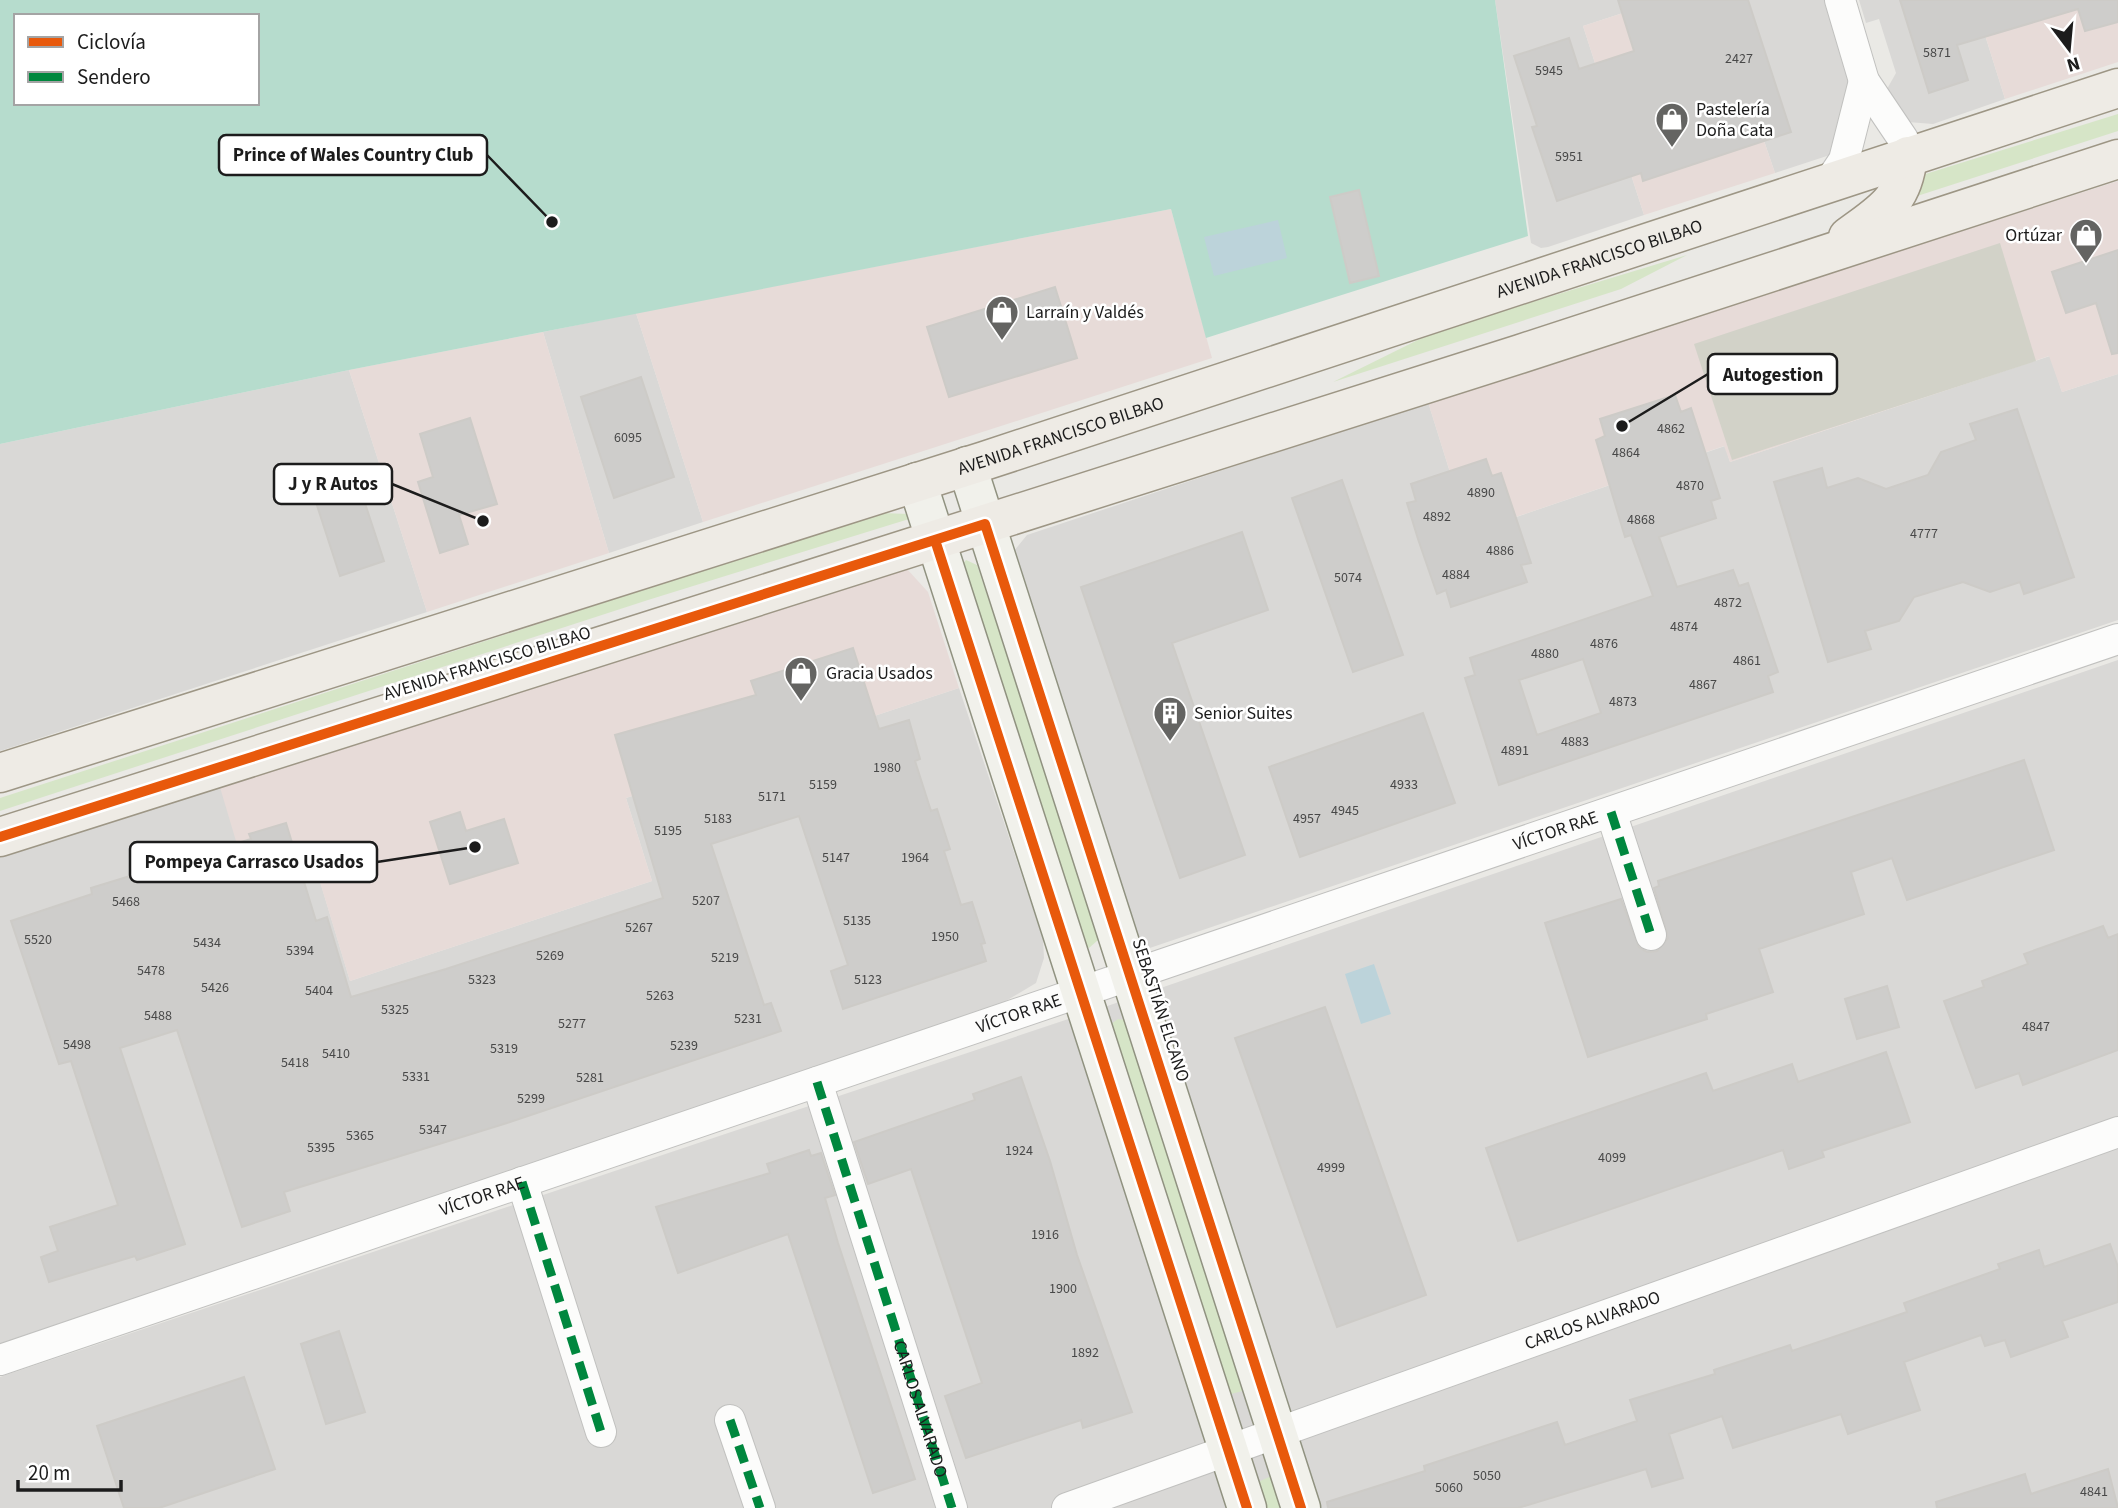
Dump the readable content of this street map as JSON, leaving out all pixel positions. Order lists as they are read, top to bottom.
{
  "streets": {
    "main road": ["AVENIDA FRANCISCO BILBAO"],
    "street": ["VÍCTOR RAE", "SEBASTIÁN ELCANO", "CARLOS ALVARADO"]
  },
  "crossings": [
    ["AVENIDA FRANCISCO BILBAO", "SEBASTIÁN ELCANO"],
    ["VÍCTOR RAE", "SEBASTIÁN ELCANO"],
    ["VÍCTOR RAE", "CARLOS ALVARADO"],
    ["SEBASTIÁN ELCANO", "CARLOS ALVARADO"]
  ],
  "places": {
    "shop": [
      "Pastelería Doña Cata",
      "Ortúzar",
      "Larraín y Valdés",
      "Gracia Usados"
    ],
    "other": [
      "Prince of Wales Country Club",
      "Autogestion",
      "J y R Autos",
      "Pompeya Carrasco Usados"
    ],
    "building": ["Senior Suites"]
  },
  "house_numbers": [
    "5871",
    "2427",
    "5945",
    "5951",
    "4862",
    "6095",
    "4864",
    "4870",
    "4890",
    "4892",
    "4868",
    "4777",
    "4886",
    "4884",
    "5074",
    "4872",
    "4874",
    "4876",
    "4880",
    "4861",
    "4867",
    "4873",
    "4883",
    "4891",
    "1980",
    "5159",
    "4933",
    "5171",
    "4945",
    "5183",
    "4957",
    "5195",
    "5147",
    "1964",
    "5207",
    "5468",
    "5135",
    "5267",
    "1950",
    "5520",
    "5434",
    "5394",
    "5269",
    "5219",
    "5478",
    "5323",
    "5123",
    "5426",
    "5404",
    "5263",
    "5325",
    "5488",
    "5231",
    "5277",
    "4847",
    "5498",
    "5239",
    "5319",
    "5410",
    "5418",
    "5331",
    "5281",
    "5299",
    "5347",
    "5365",
    "5395",
    "1924",
    "4099",
    "4999",
    "1916",
    "1900",
    "1892",
    "5050",
    "5060",
    "4841"
  ],
  "legend": ["Ciclovía", "Sendero"],
  "scale_bar": "20 m",
  "north": "bottom"
}
